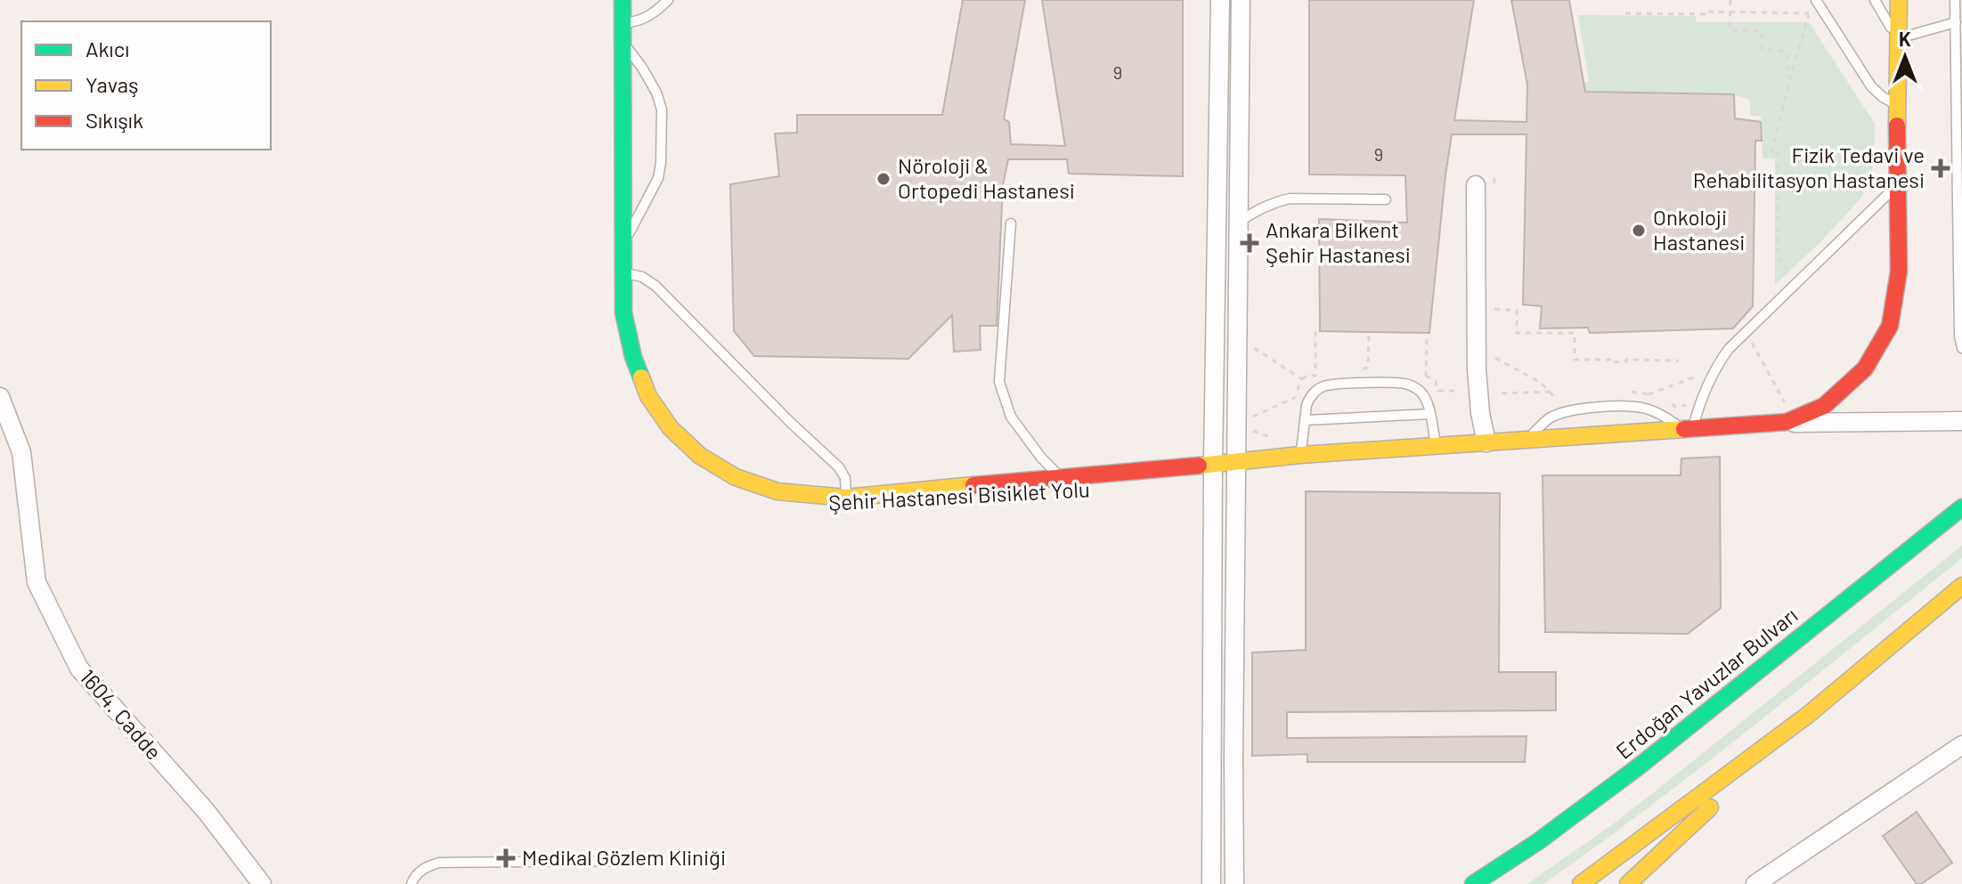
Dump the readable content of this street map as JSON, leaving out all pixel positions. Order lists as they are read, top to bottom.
{
  "streets": {
    "street": ["Erdoğan Yavuzlar Bulvarı", "1604. Cadde"]
  },
  "places": {
    "health": ["Fizik Tedavi ve Rehabilitasyon Hastanesi", "Ankara Bilkent Şehir Hastanesi", "Medikal Gözlem Kliniği"],
    "other": ["Nöroloji & Ortopedi Hastanesi", "Onkoloji Hastanesi"]
  },
  "house_numbers": ["9", "9"],
  "legend": ["Akıcı", "Yavaş", "Sıkışık"],
  "north": "top"
}
